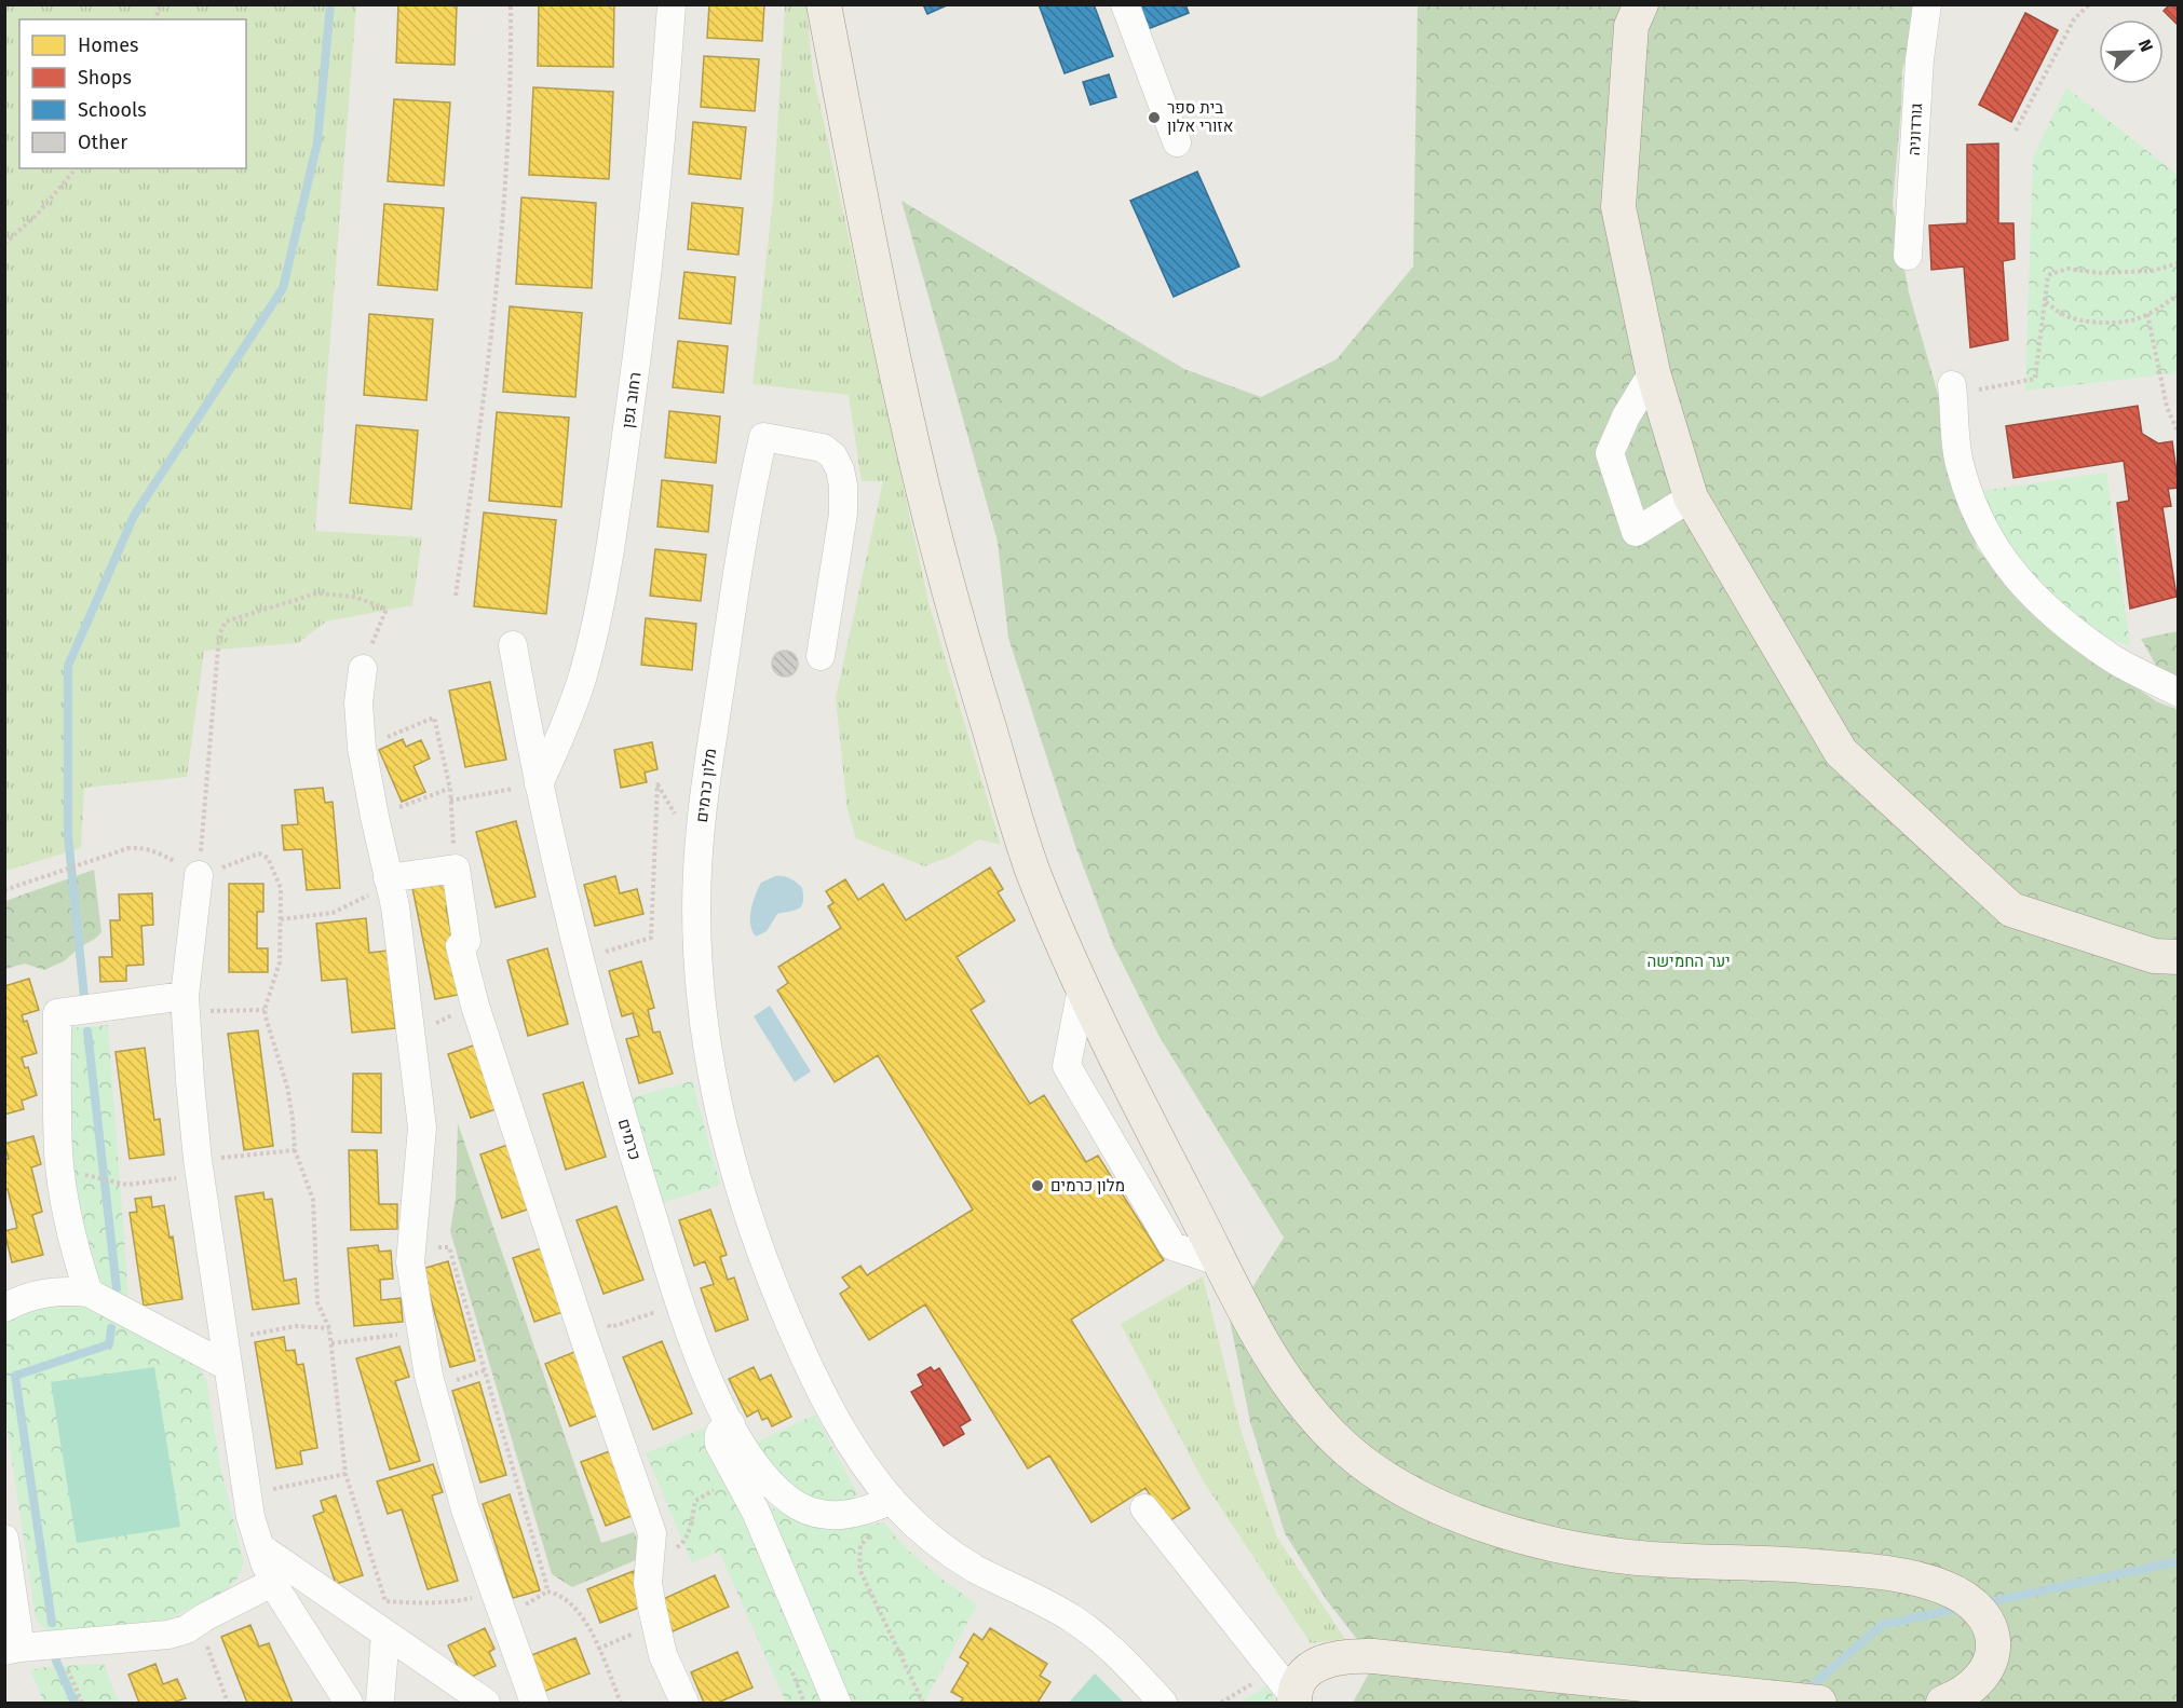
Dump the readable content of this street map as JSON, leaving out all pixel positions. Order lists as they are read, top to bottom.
{
  "streets": {
    "street": [
      "גורדוניה",
      "רחוב גפן",
      "מלון כרמים",
      "כרמים"
    ]
  },
  "crossings": [
    ["רחוב גפן", "כרמים"],
    ["מלון כרמים", "כרמים"]
  ],
  "parks": ["יער החמישה"],
  "places": ["בית ספר אזורי אלון", "מלון כרמים"],
  "legend": [
    "Homes",
    "Shops",
    "Schools",
    "Other"
  ],
  "north": "top right"
}
